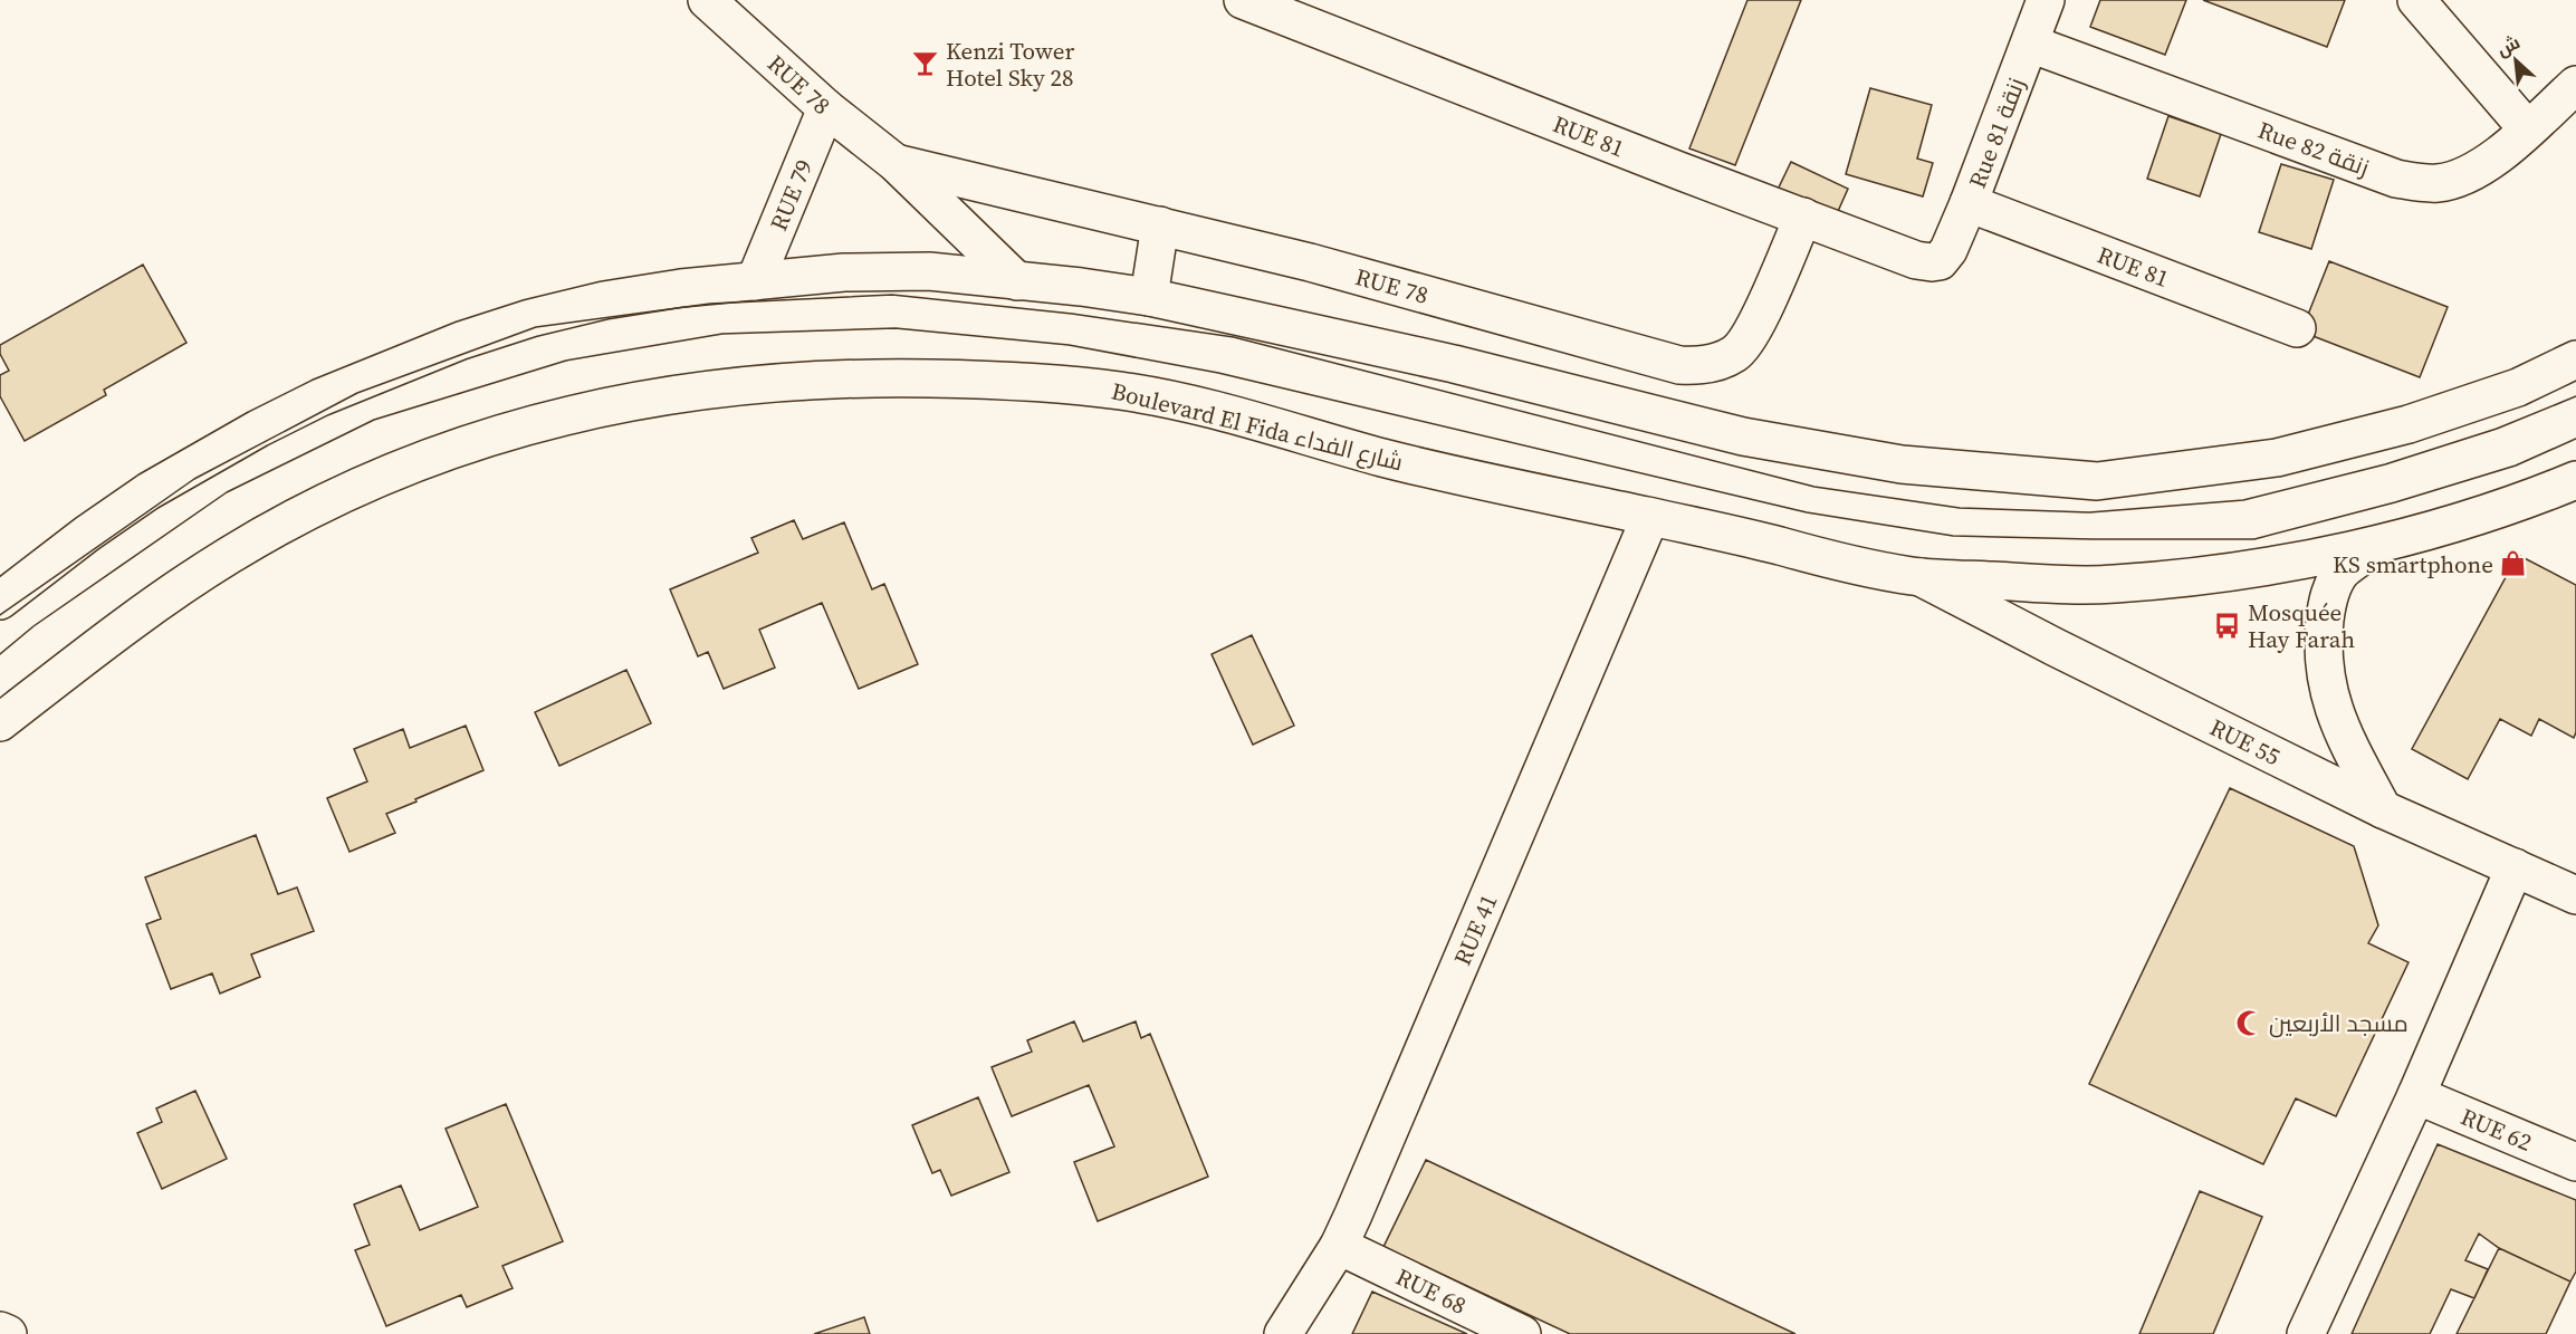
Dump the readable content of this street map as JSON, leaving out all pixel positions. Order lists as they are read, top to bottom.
{
  "streets": {
    "street": [
      "RUE 78",
      "Rue 81 زنقة",
      "RUE 81",
      "Rue 82 زنقة",
      "RUE 79",
      "Boulevard El Fida شارع الفداء",
      "RUE 55",
      "RUE 41",
      "RUE 62",
      "RUE 68"
    ]
  },
  "crossings": [
    ["RUE 78", "RUE 81"],
    ["RUE 78", "RUE 79"],
    ["Rue 81 زنقة", "RUE 81"],
    ["Rue 81 زنقة", "Rue 82 زنقة"],
    ["Boulevard El Fida شارع الفداء", "RUE 55"],
    ["Boulevard El Fida شارع الفداء", "RUE 41"],
    ["RUE 41", "RUE 68"]
  ],
  "places": {
    "bar": ["Kenzi Tower Hotel Sky 28"],
    "shop": ["KS smartphone"],
    "bus stop": ["Mosquée Hay Farah"],
    "mosque": ["مسجد الأربعين"]
  },
  "north": "top left"
}
